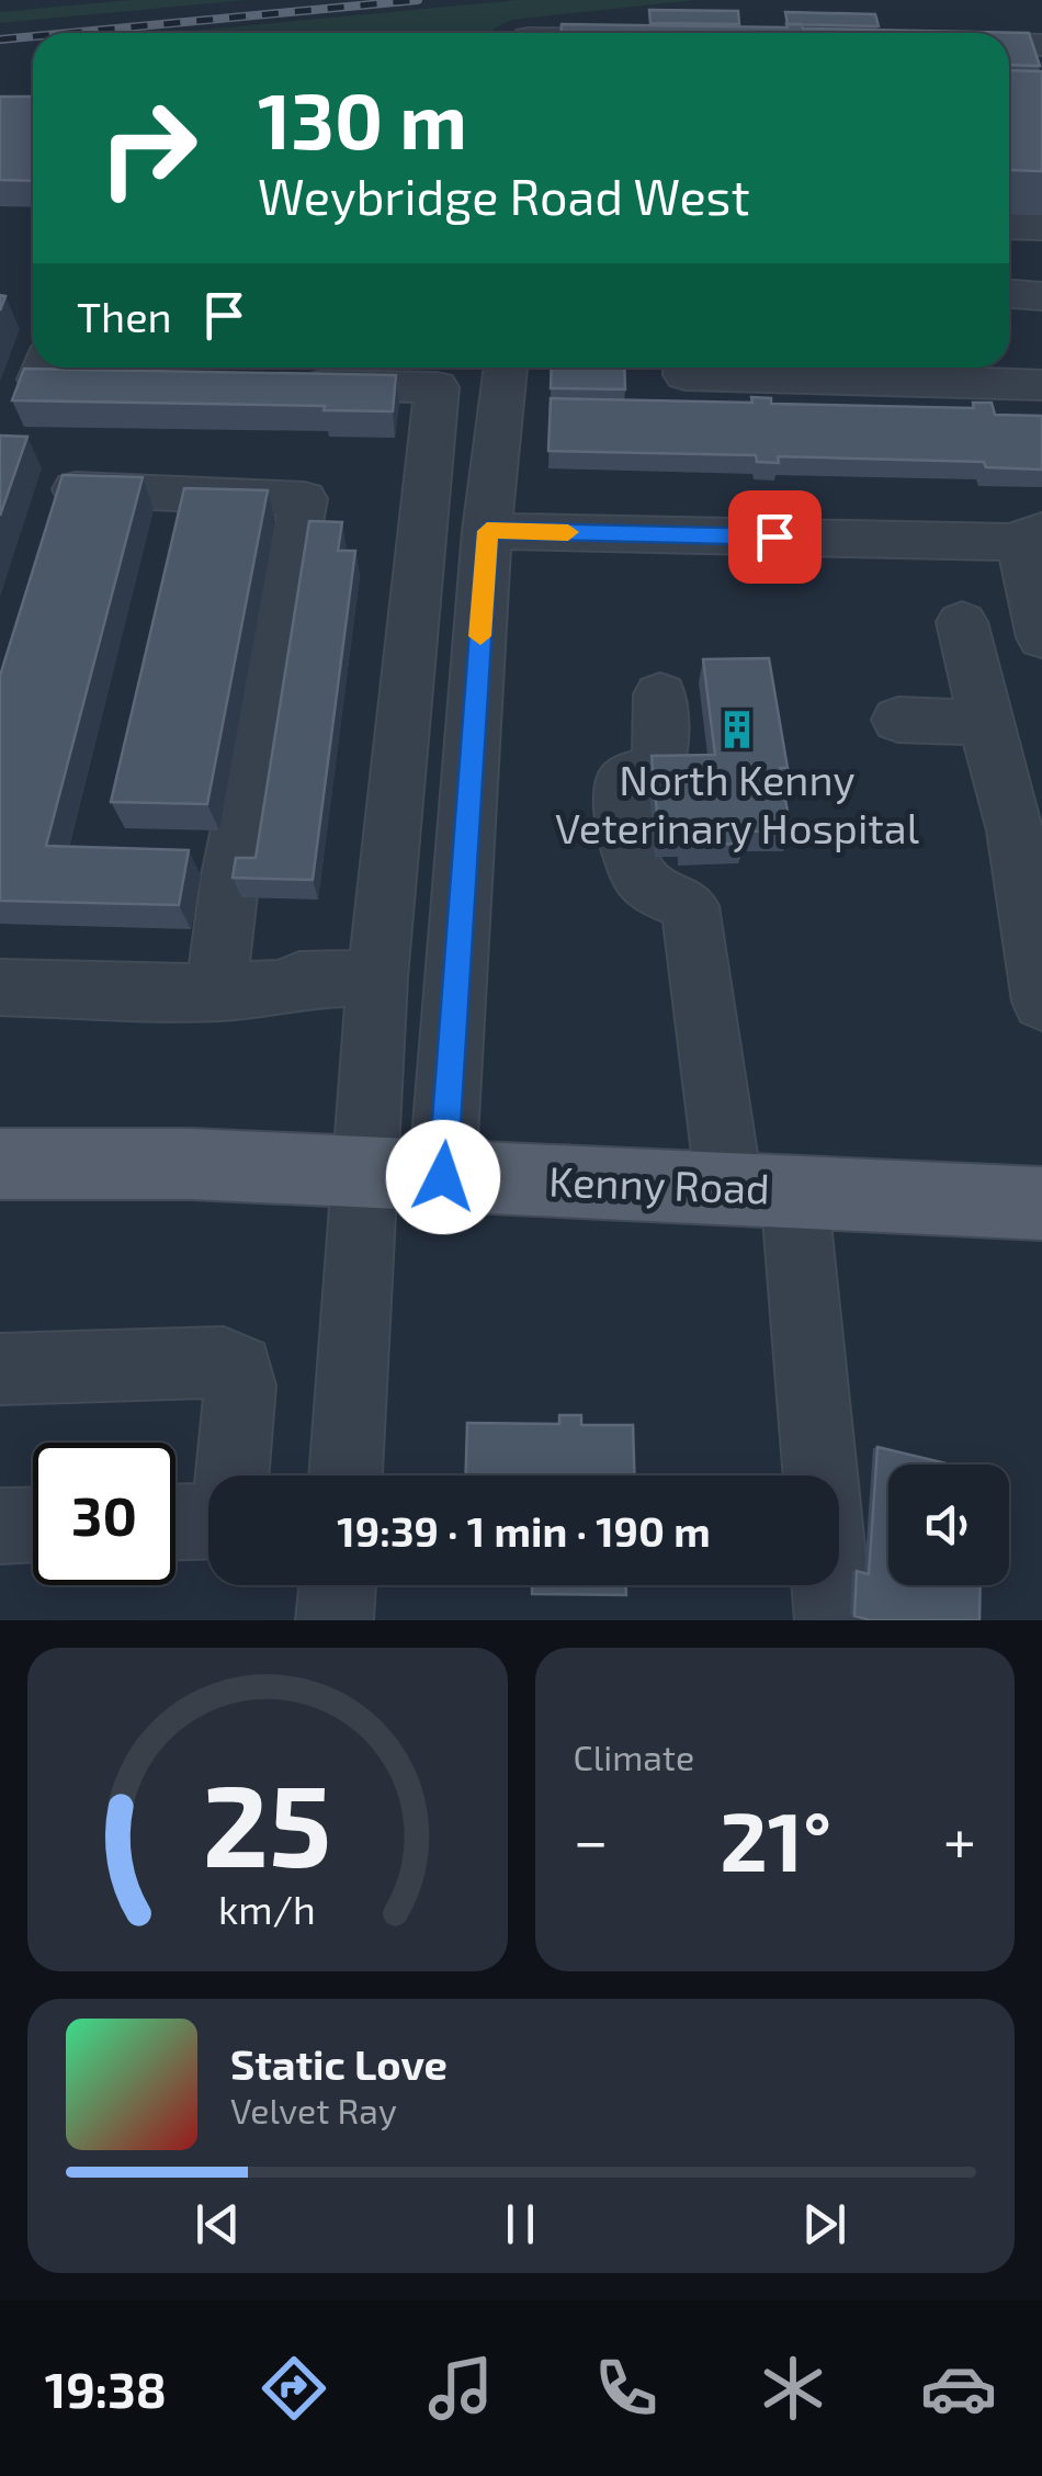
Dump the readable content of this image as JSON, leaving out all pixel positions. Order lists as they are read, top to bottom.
{
  "streets": {
    "main road": ["Kenny Road"]
  },
  "places": {
    "building": ["North Kenny Veterinary Hospital"]
  },
  "page": {
    "turn": ["130 m", "Weybridge Road West"],
    "then": "Then",
    "limit": "30",
    "trip": "19:39 · 1 min · 190 m",
    "tile": "Climate",
    "heat": ["−", "21°", "+"],
    "song": ["Static Love", "Velvet Ray"],
    "tabs": "19:38",
    "gauge": ["25", "km/h"]
  }
}
